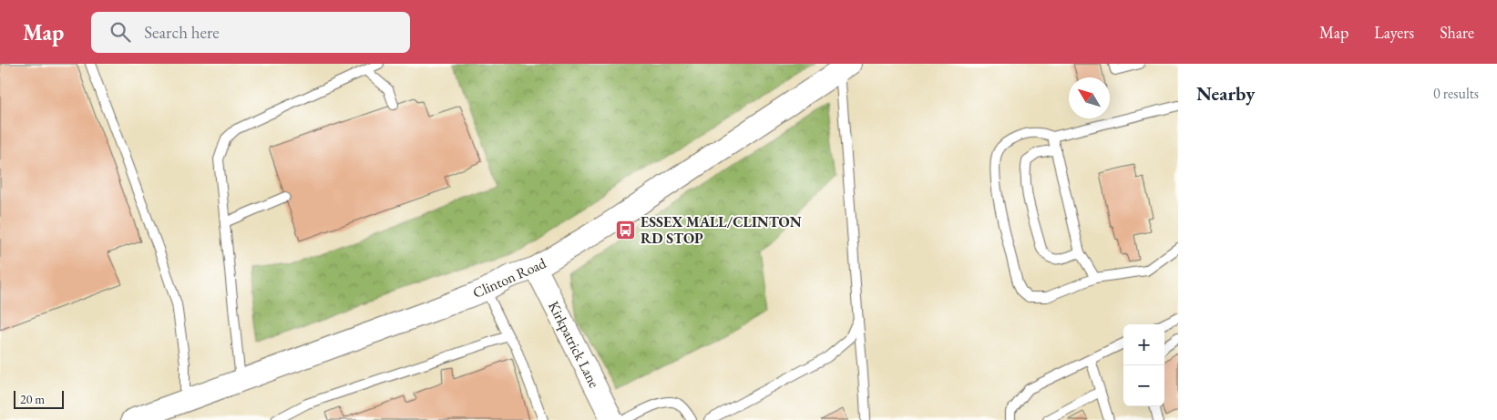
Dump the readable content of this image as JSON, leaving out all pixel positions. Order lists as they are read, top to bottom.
{
  "streets": {
    "street": ["Clinton Road", "Kirkpatrick Lane"]
  },
  "crossings": [
    ["Clinton Road", "Kirkpatrick Lane"]
  ],
  "places": {
    "bus stop": ["ESSEX MALL/CLINTON RD STOP"]
  },
  "scale_bar": "20 m",
  "north": "top left",
  "page": {
    "header": "Map",
    "search": "Search here",
    "nav": ["Map", "Layers", "Share"],
    "heading": ["Nearby", "0 results"],
    "map_buttons": ["+", "−"],
    "scale": "20 m"
  }
}
